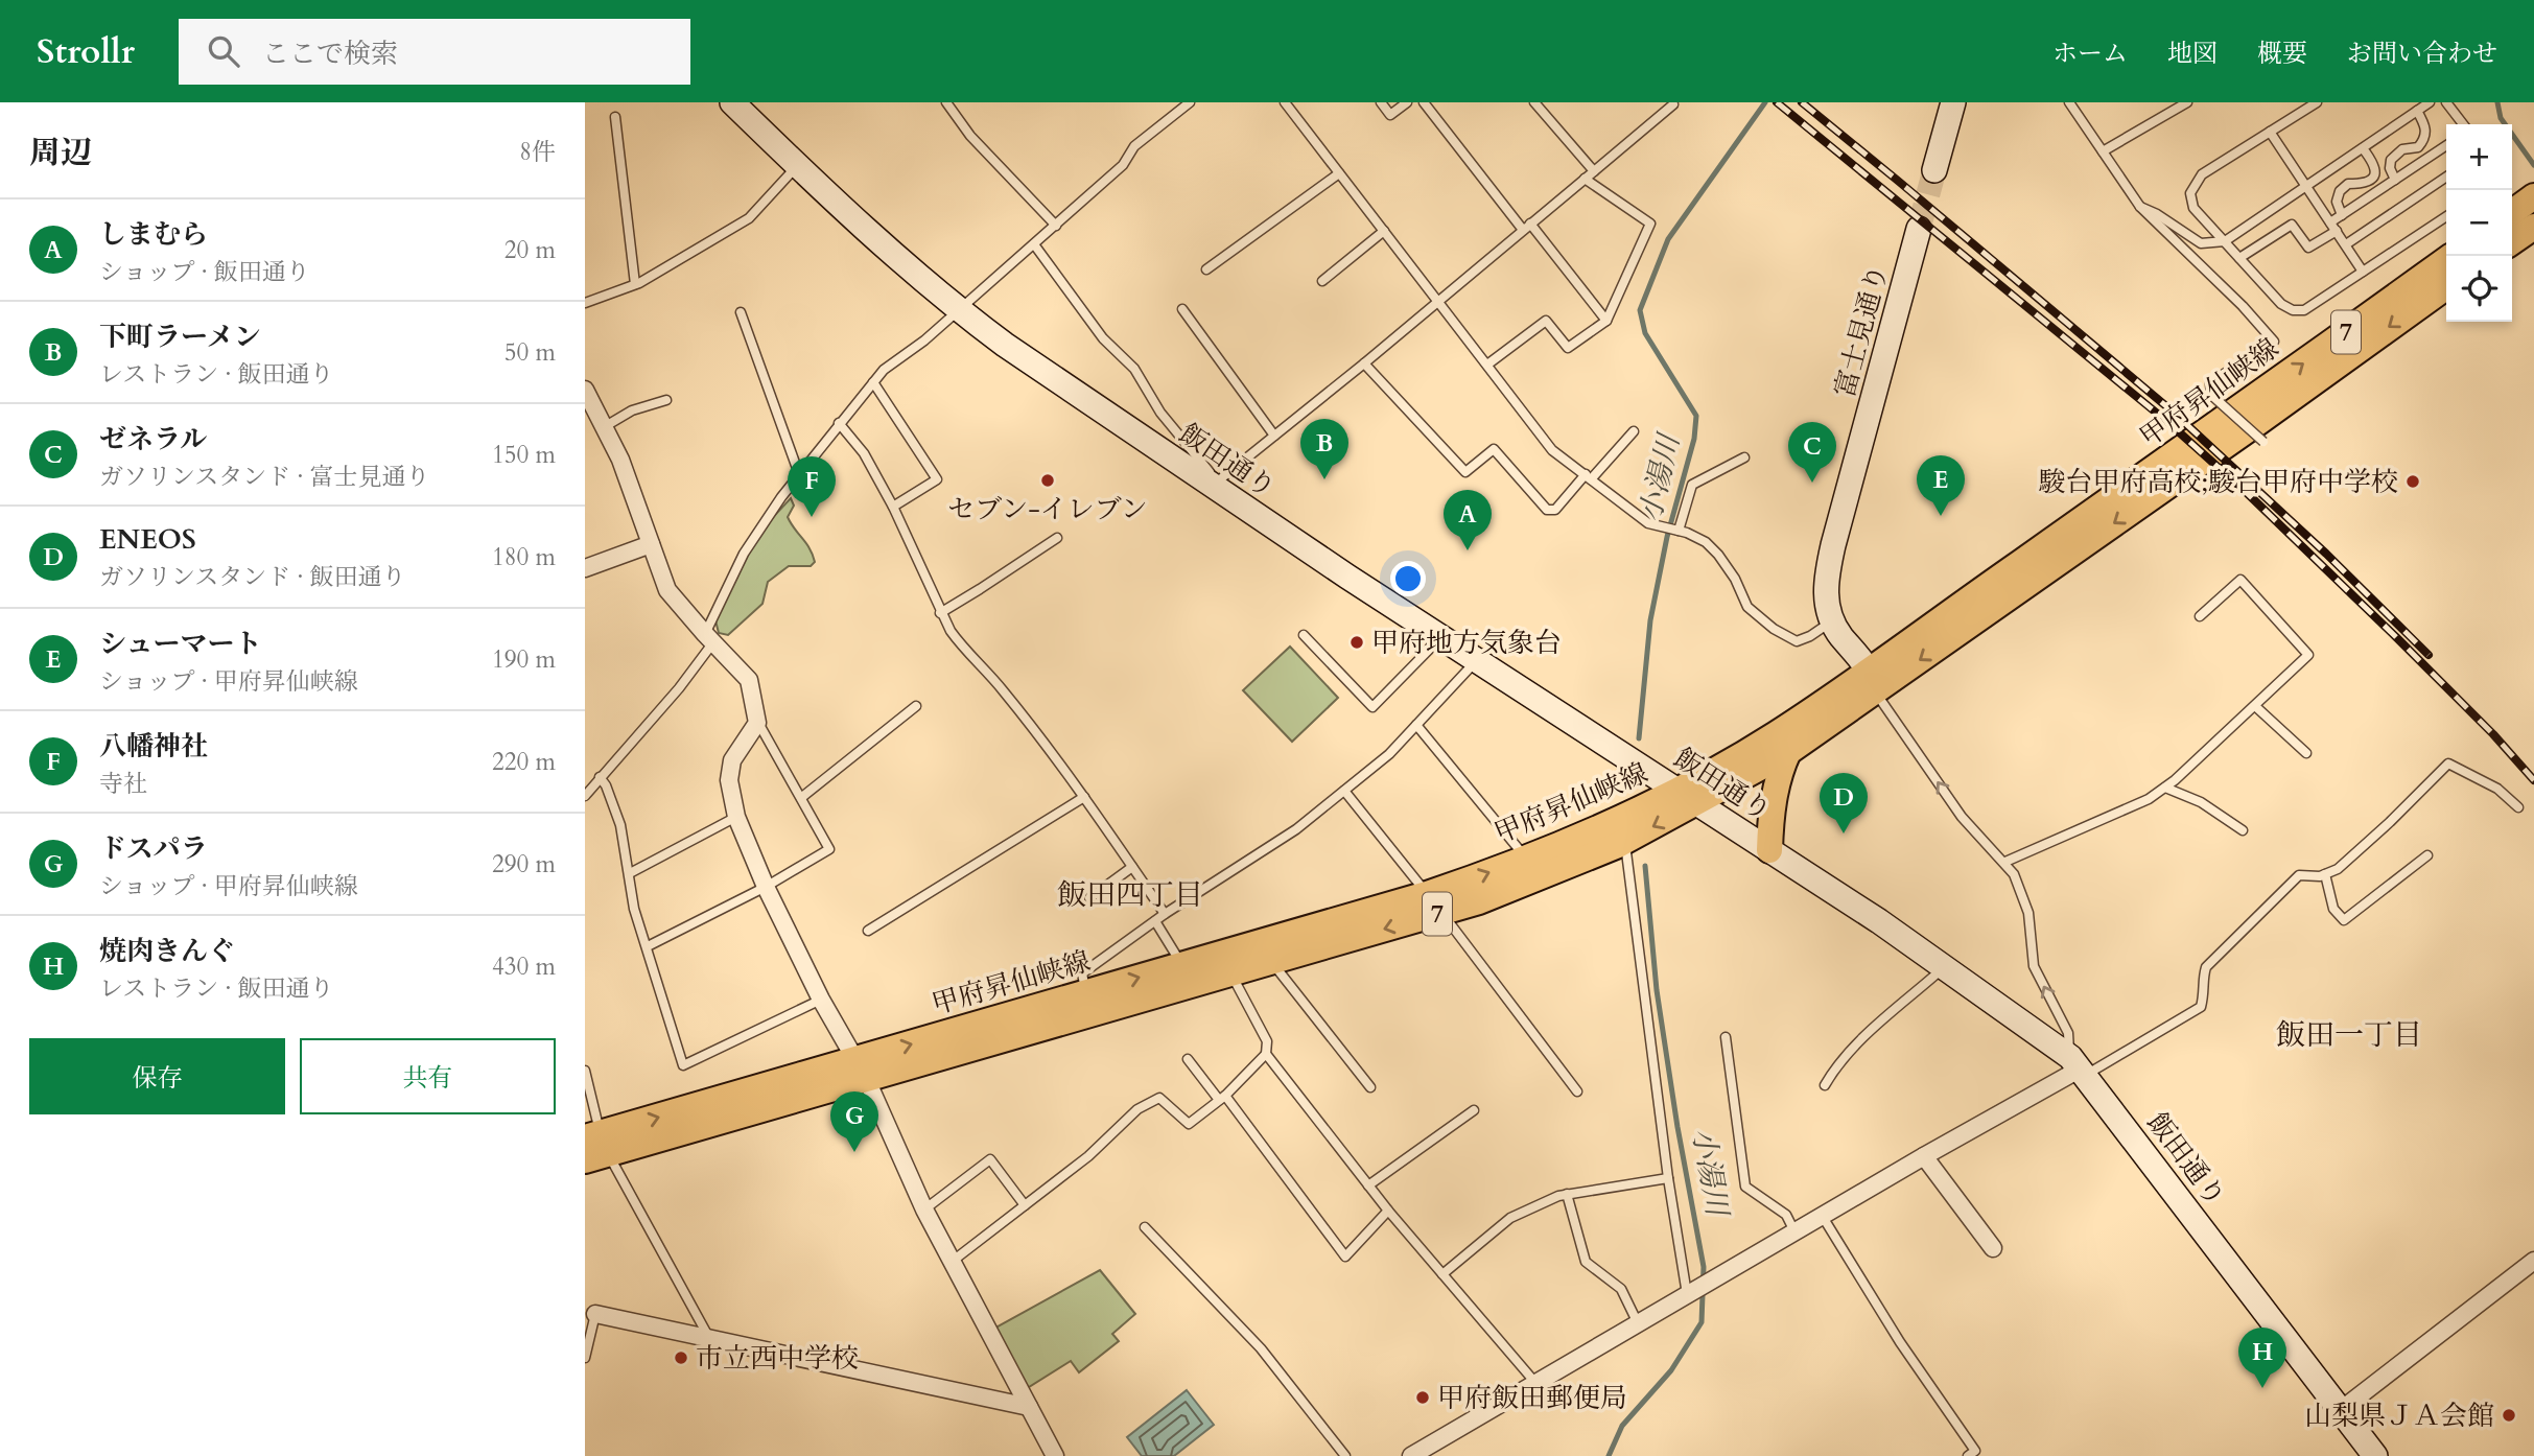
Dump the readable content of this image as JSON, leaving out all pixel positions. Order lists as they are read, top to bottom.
{
  "streets": {
    "main road": [
      "富士見通り",
      "7",
      "甲府昇仙峡線",
      "飯田通り"
    ]
  },
  "crossings": [
    ["富士見通り", "甲府昇仙峡線"],
    ["甲府昇仙峡線", "飯田通り"]
  ],
  "districts": ["飯田四丁目", "飯田一丁目"],
  "water": ["小湯川"],
  "places": [
    "セブン-イレブン",
    "駿台甲府高校;駿台甲府中学校",
    "甲府地方気象台",
    "市立西中学校",
    "甲府飯田郵便局",
    "山梨県ＪＡ会館"
  ],
  "page": {
    "header": "Strollr",
    "search": "ここで検索",
    "nav": [
      "ホーム",
      "地図",
      "概要",
      "お問い合わせ"
    ],
    "heading": ["周辺", "8件"],
    "map_buttons": ["+", "−"],
    "list": [
      {
        "mark": "A",
        "name": "しまむら",
        "note": "ショップ · 飯田通り",
        "value": "20 m"
      },
      {
        "mark": "B",
        "name": "下町ラーメン",
        "note": "レストラン · 飯田通り",
        "value": "50 m"
      },
      {
        "mark": "C",
        "name": "ゼネラル",
        "note": "ガソリンスタンド · 富士見通り",
        "value": "150 m"
      },
      {
        "mark": "D",
        "name": "ENEOS",
        "note": "ガソリンスタンド · 飯田通り",
        "value": "180 m"
      },
      {
        "mark": "E",
        "name": "シューマート",
        "note": "ショップ · 甲府昇仙峡線",
        "value": "190 m"
      },
      {
        "mark": "F",
        "name": "八幡神社",
        "note": "寺社",
        "value": "220 m"
      },
      {
        "mark": "G",
        "name": "ドスパラ",
        "note": "ショップ · 甲府昇仙峡線",
        "value": "290 m"
      },
      {
        "mark": "H",
        "name": "焼肉きんぐ",
        "note": "レストラン · 飯田通り",
        "value": "430 m"
      }
    ],
    "pins": [
      "B",
      "C",
      "E",
      "F",
      "A",
      "D",
      "G",
      "H"
    ],
    "buttons": ["保存", "共有"]
  }
}
